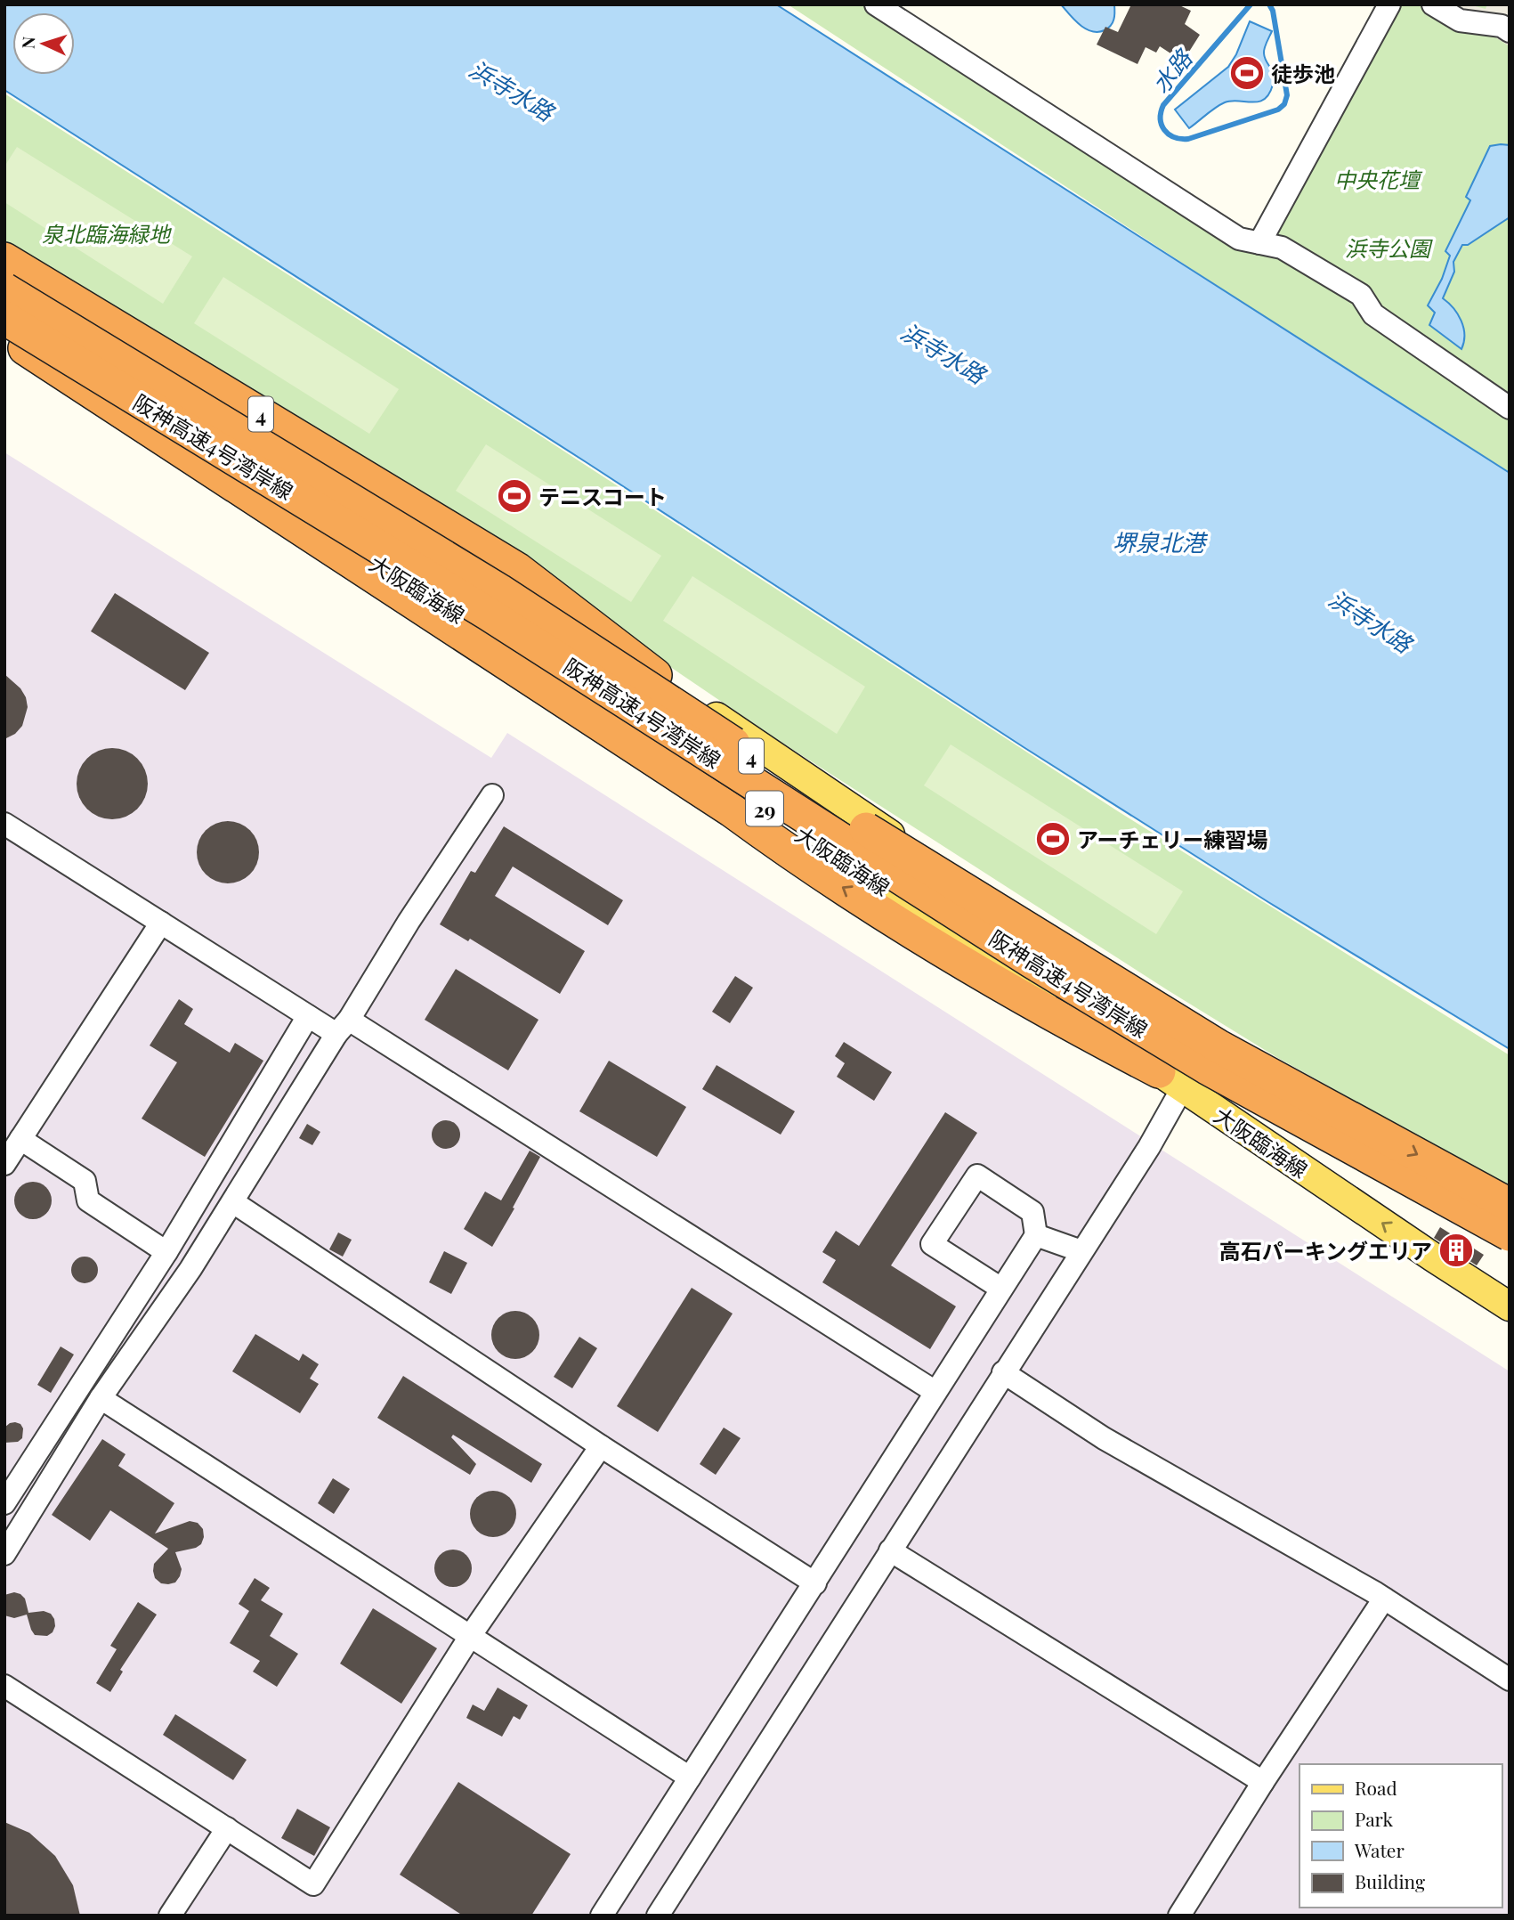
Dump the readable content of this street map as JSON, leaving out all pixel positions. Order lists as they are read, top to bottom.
{
  "streets": {
    "highway": ["4", "阪神高速4号湾岸線"],
    "main road": ["大阪臨海線", "29"]
  },
  "crossings": [
    ["4", "大阪臨海線"],
    ["阪神高速4号湾岸線", "大阪臨海線"]
  ],
  "water": ["水路", "浜寺水路", "堺泉北港"],
  "parks": ["中央花壇", "泉北臨海緑地", "浜寺公園"],
  "places": {
    "sports": ["徒歩池", "テニスコート", "アーチェリー練習場"],
    "building": ["高石パーキングエリア"]
  },
  "legend": [
    "Road",
    "Park",
    "Water",
    "Building"
  ],
  "north": "left"
}
